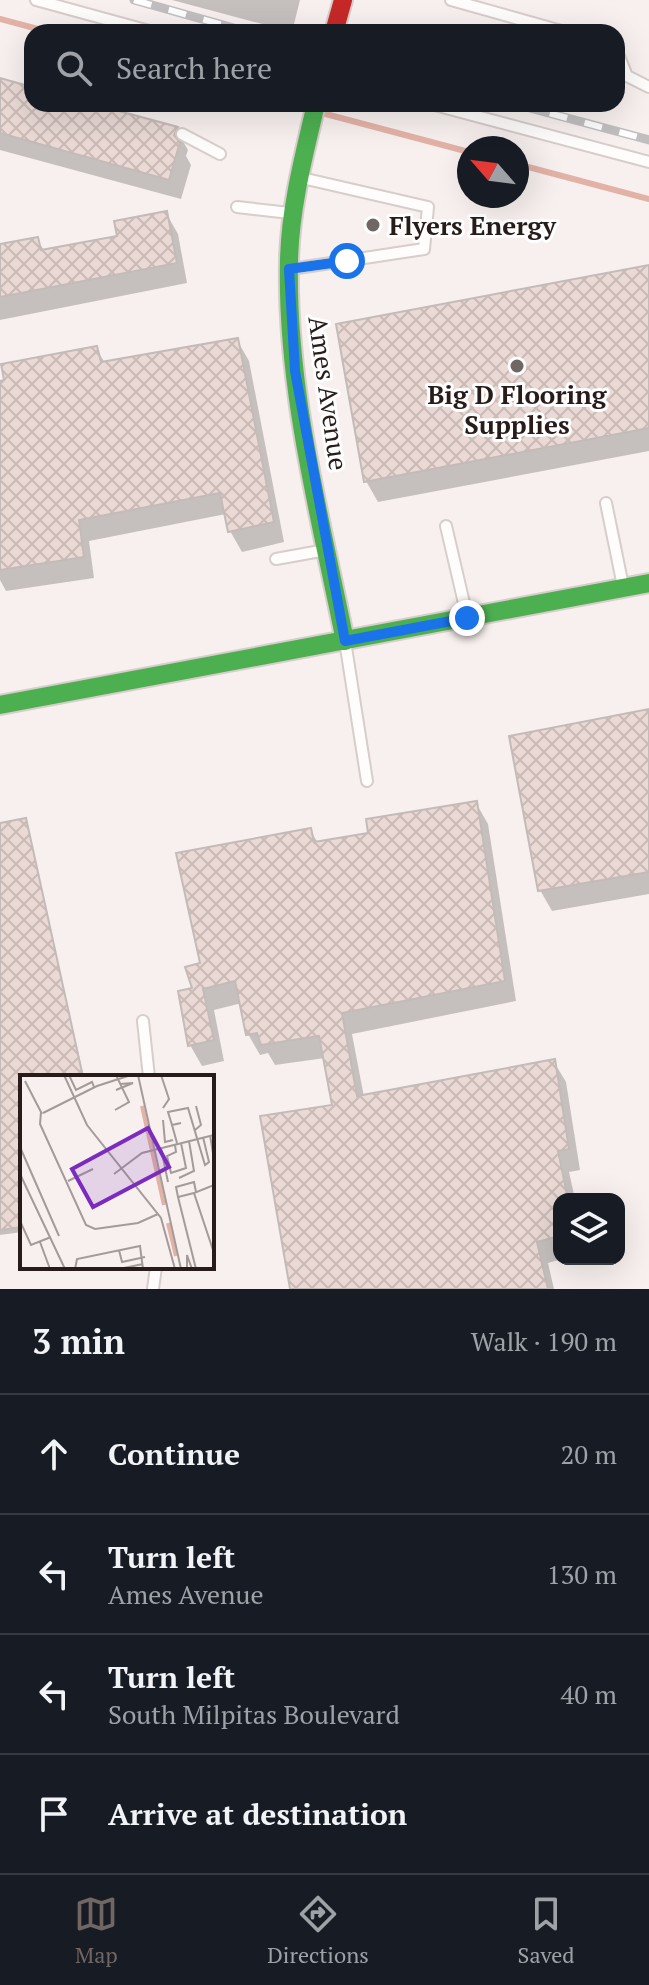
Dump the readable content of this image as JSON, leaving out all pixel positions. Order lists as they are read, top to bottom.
{
  "streets": {
    "main road": ["Ames Avenue"]
  },
  "places": ["Flyers Energy", "Big D Flooring Supplies"],
  "north": "top left",
  "page": {
    "search": "Search here",
    "heading": ["3 min", "Walk · 190 m"],
    "list": [
      ["Continue", "20 m"],
      ["Turn left", "Ames Avenue", "130 m"],
      ["Turn left", "South Milpitas Boulevard", "40 m"],
      "Arrive at destination"
    ],
    "nav": ["Map", "Directions", "Saved"]
  }
}
